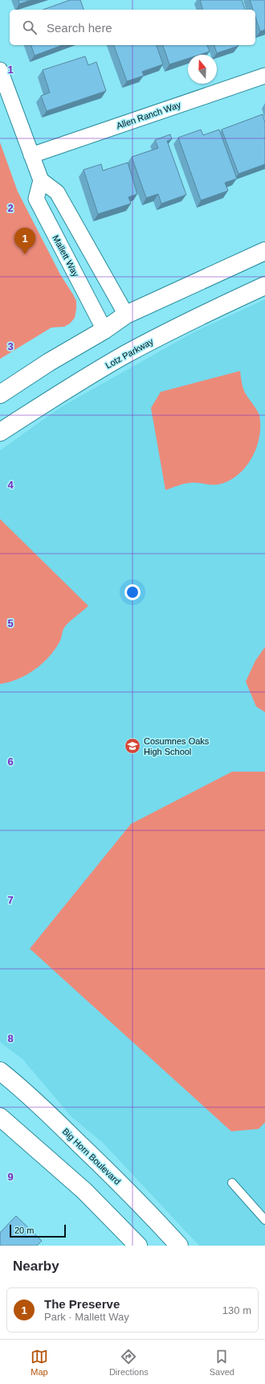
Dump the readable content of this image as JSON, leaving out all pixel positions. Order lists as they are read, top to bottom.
{
  "streets": {
    "street": [
      "Allen Ranch Way",
      "Mallett Way",
      "Lotz Parkway",
      "Big Horn Boulevard"
    ]
  },
  "places": {
    "school or university": ["Cosumnes Oaks High School"]
  },
  "scale_bar": "20 m",
  "north": "top",
  "page": {
    "search": "Search here",
    "pins": "1",
    "scale": "20 m",
    "heading": "Nearby",
    "list": [
      {
        "mark": "1",
        "name": "The Preserve",
        "note": "Park · Mallett Way",
        "value": "130 m"
      }
    ],
    "nav": ["Map", "Directions", "Saved"]
  },
  "grid": {
    "rows": [
      "1",
      "2",
      "3",
      "4",
      "5",
      "6",
      "7",
      "8",
      "9"
    ]
  }
}
